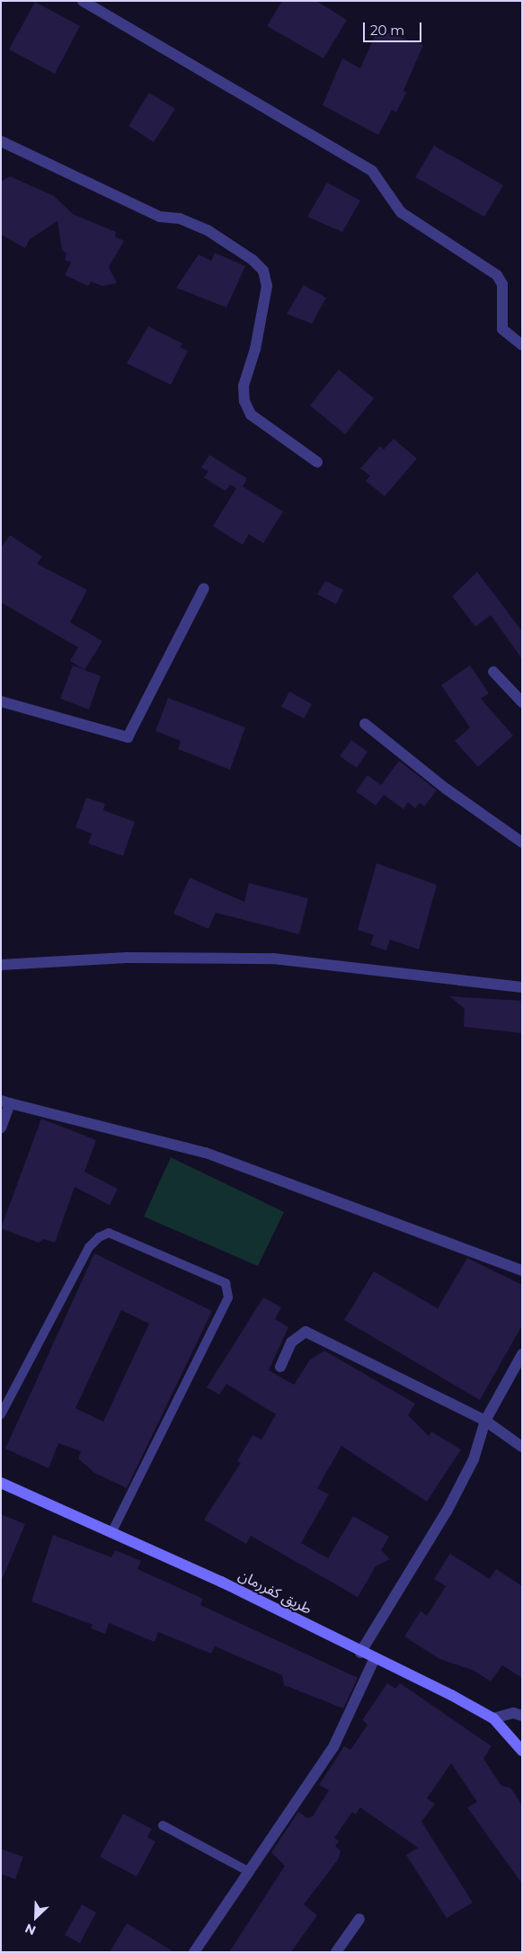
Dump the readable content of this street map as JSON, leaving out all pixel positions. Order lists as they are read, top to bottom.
{
  "streets": {
    "main road": ["طريق كفررمان"]
  },
  "scale_bar": "20 m",
  "north": "bottom left"
}
